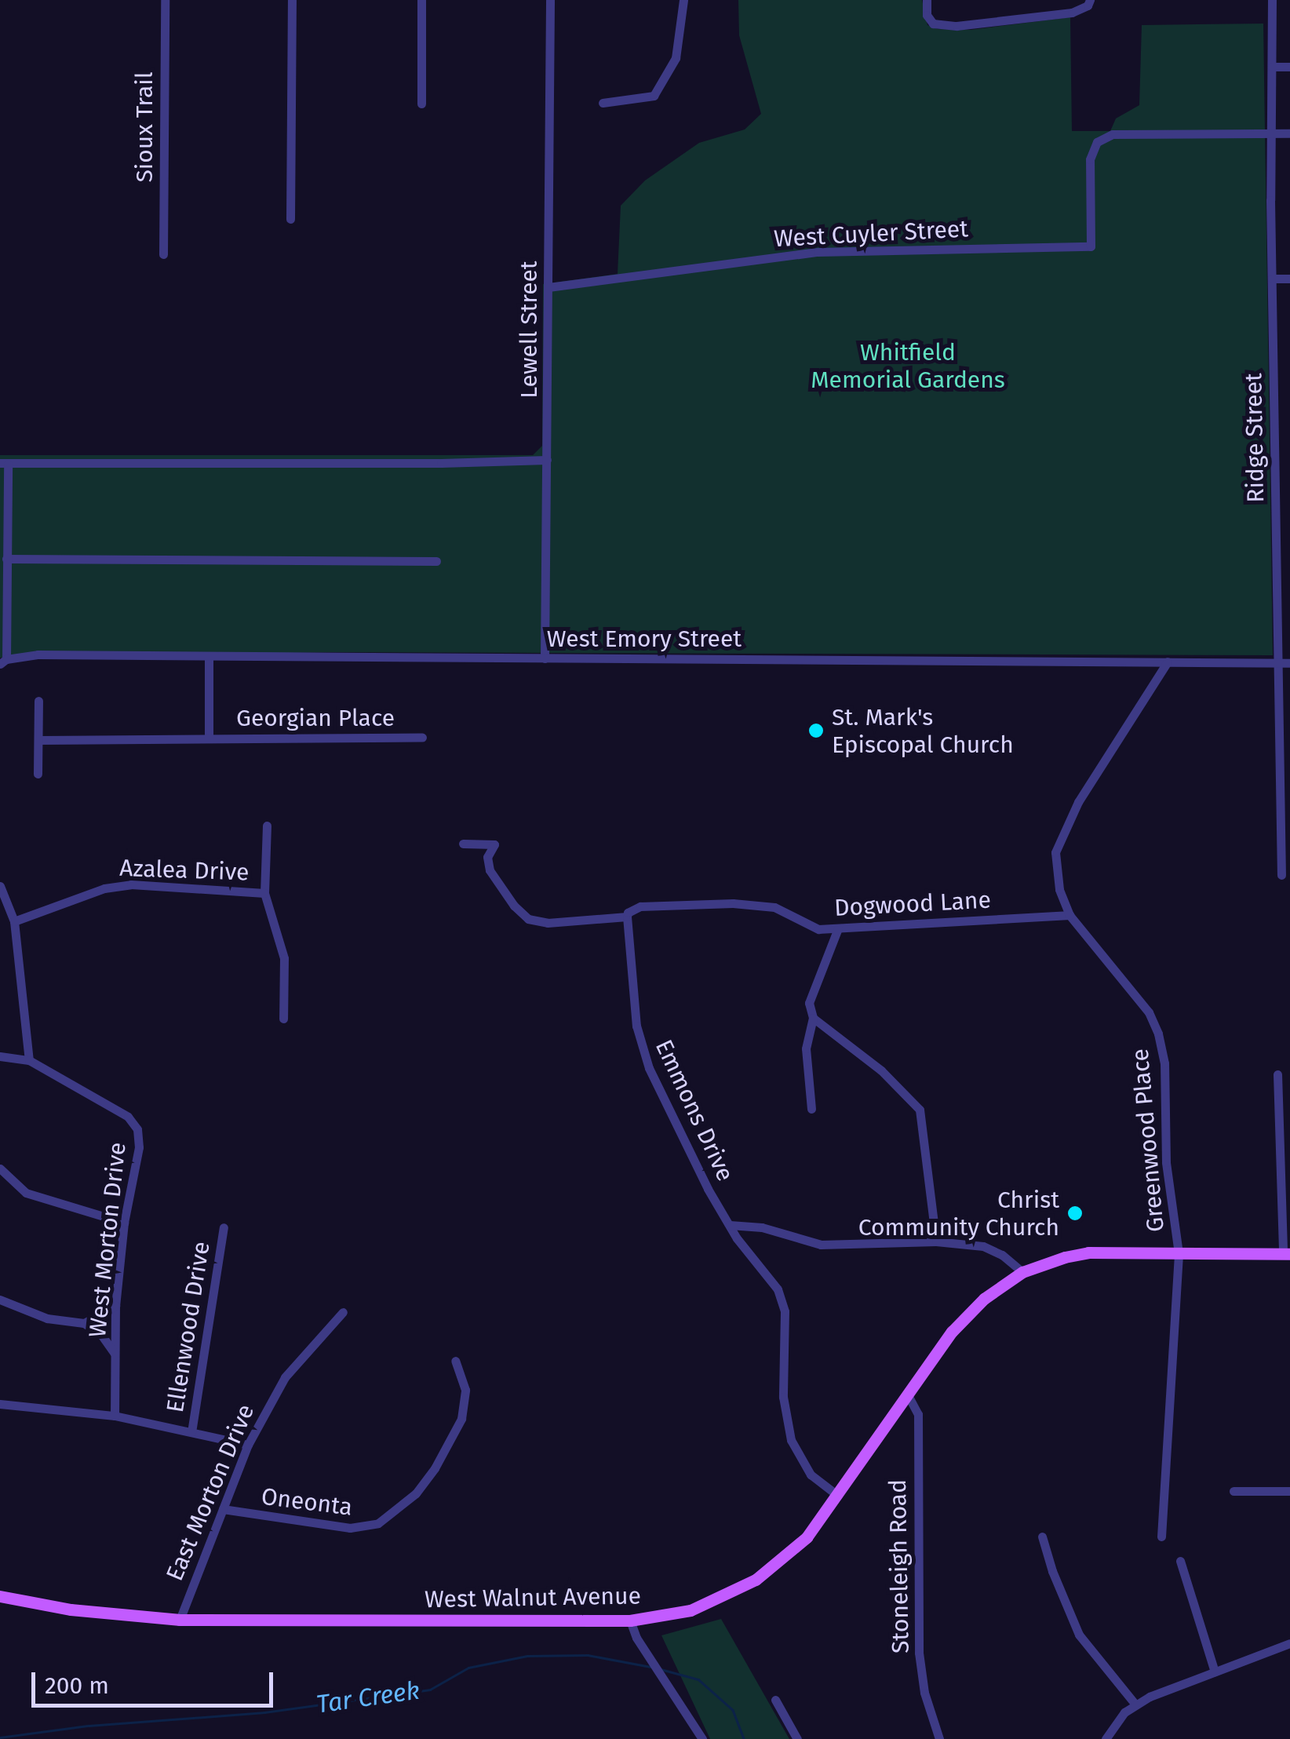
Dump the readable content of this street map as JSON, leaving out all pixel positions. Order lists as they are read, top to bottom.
{
  "streets": {
    "main road": ["West Walnut Avenue"],
    "street": [
      "Sioux Trail",
      "West Cuyler Street",
      "Lewell Street",
      "Ridge Street",
      "West Emory Street",
      "Georgian Place",
      "Azalea Drive",
      "Dogwood Lane",
      "Emmons Drive",
      "Greenwood Place",
      "West Morton Drive",
      "Ellenwood Drive",
      "East Morton Drive",
      "Oneonta",
      "Stoneleigh Road"
    ]
  },
  "crossings": [
    ["West Cuyler Street", "Lewell Street"],
    ["West Cuyler Street", "Ridge Street"],
    ["Lewell Street", "West Emory Street"],
    ["Ridge Street", "West Emory Street"],
    ["West Emory Street", "Georgian Place"],
    ["West Emory Street", "Greenwood Place"],
    ["Dogwood Lane", "Emmons Drive"],
    ["Dogwood Lane", "Greenwood Place"],
    ["Emmons Drive", "West Walnut Avenue"],
    ["Greenwood Place", "West Walnut Avenue"],
    ["East Morton Drive", "Oneonta"],
    ["East Morton Drive", "West Walnut Avenue"],
    ["Stoneleigh Road", "West Walnut Avenue"]
  ],
  "water": ["Tar Creek"],
  "parks": ["Whitfield Memorial Gardens"],
  "places": ["St. Mark's Episcopal Church", "Christ Community Church"],
  "scale_bar": "200 m"
}
